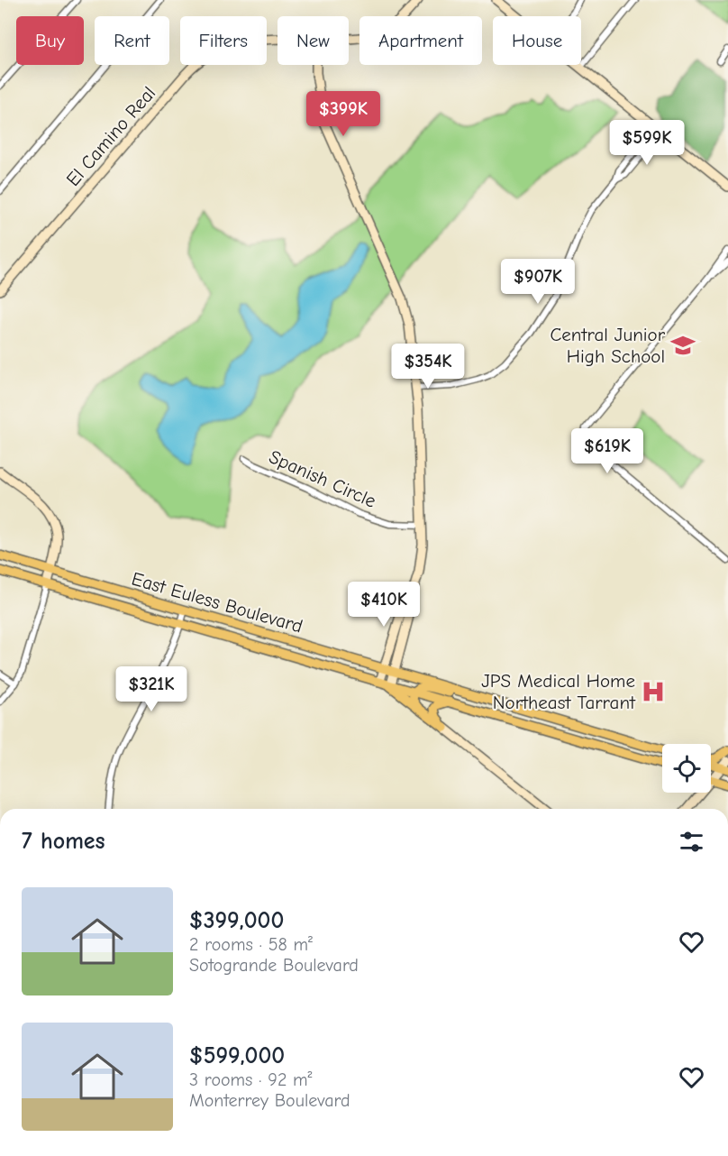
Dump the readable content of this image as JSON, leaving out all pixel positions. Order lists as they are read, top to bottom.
{
  "streets": {
    "main road": ["East Euless Boulevard"],
    "street": ["El Camino Real", "Spanish Circle"]
  },
  "places": {
    "school or university": ["Central Junior High School"],
    "hospital": ["JPS Medical Home Northeast Tarrant"]
  },
  "page": {
    "chip": [
      "Buy",
      "Rent",
      "Filters",
      "New",
      "Apartment",
      "House"
    ],
    "price": [
      "$399K",
      "$599K",
      "$907K",
      "$354K",
      "$619K",
      "$410K",
      "$321K"
    ],
    "heading": "7 homes",
    "list": [
      {
        "name": "$399,000",
        "note": "2 rooms · 58 m² · Sotogrande Boulevard"
      },
      {
        "name": "$599,000",
        "note": "3 rooms · 92 m² · Monterrey Boulevard"
      }
    ]
  }
}
